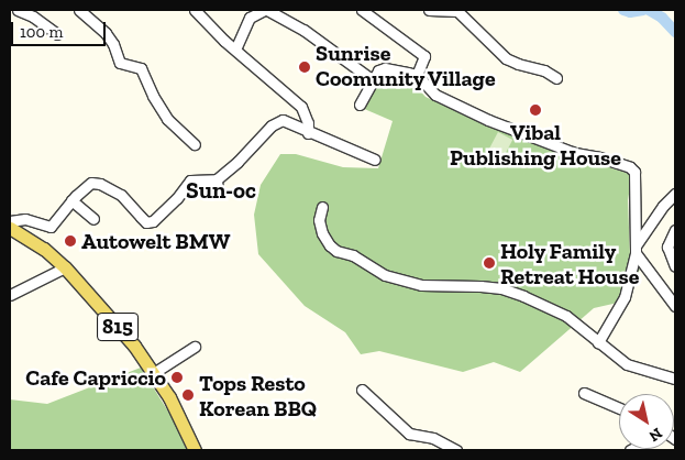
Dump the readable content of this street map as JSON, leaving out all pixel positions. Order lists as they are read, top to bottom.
{
  "streets": {
    "main road": ["815"]
  },
  "districts": ["Sun-oc"],
  "places": [
    "Sunrise Coomunity Village",
    "Vibal Publishing House",
    "Autowelt BMW",
    "Holy Family Retreat House",
    "Cafe Capriccio",
    "Tops Resto Korean BBQ"
  ],
  "scale_bar": "100 m",
  "north": "bottom right"
}
